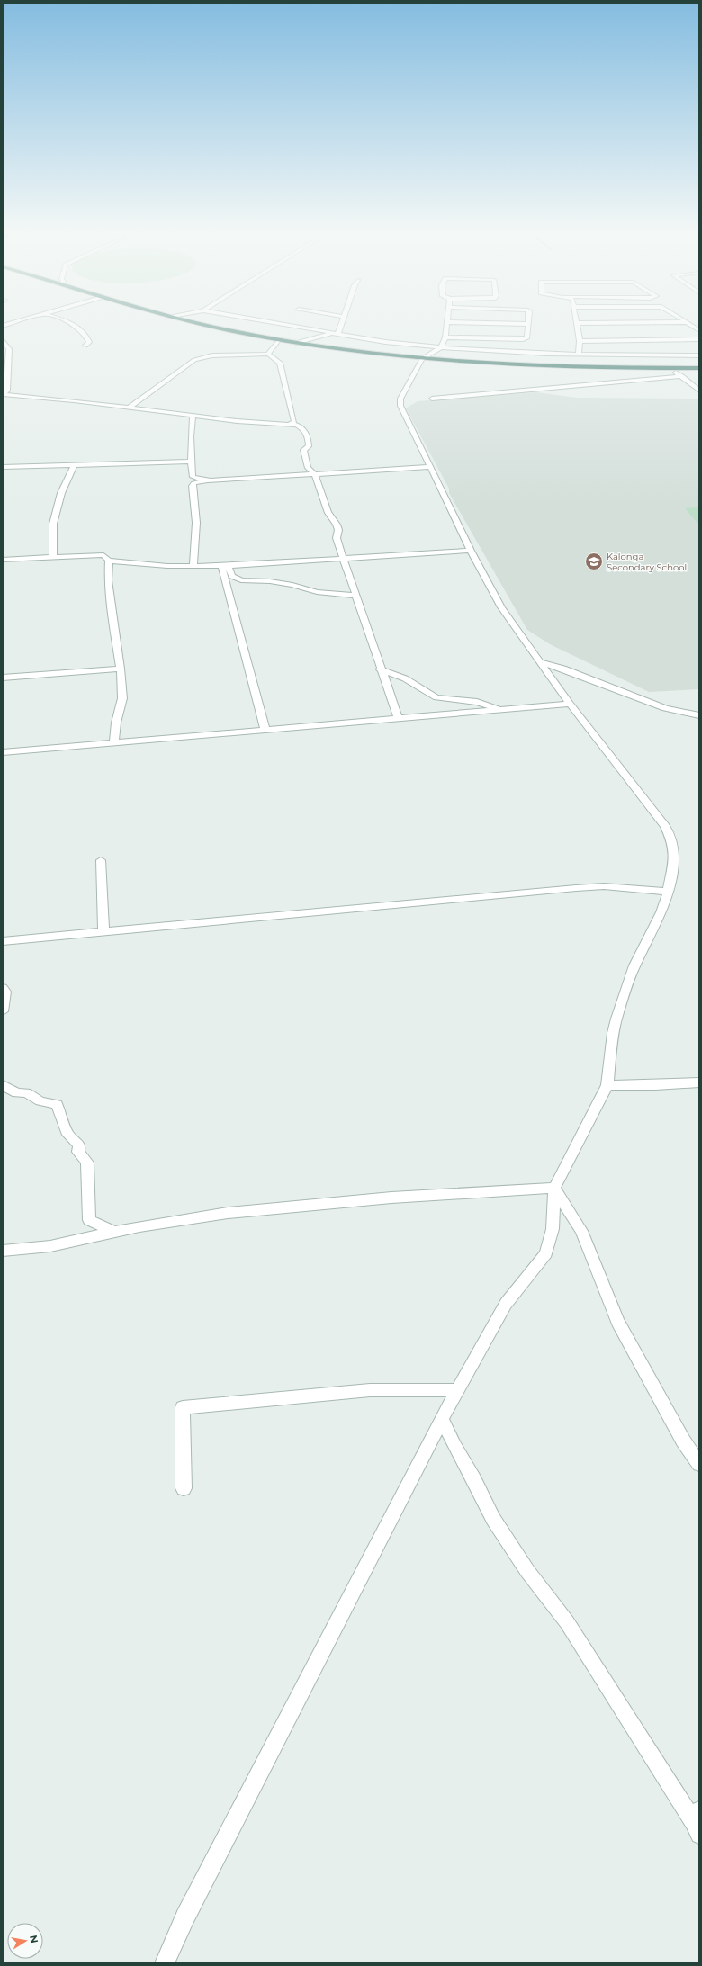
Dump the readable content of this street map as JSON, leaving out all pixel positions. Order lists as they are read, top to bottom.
{
  "places": {
    "school or university": ["Kalonga Secondary School"]
  },
  "north": "right"
}
